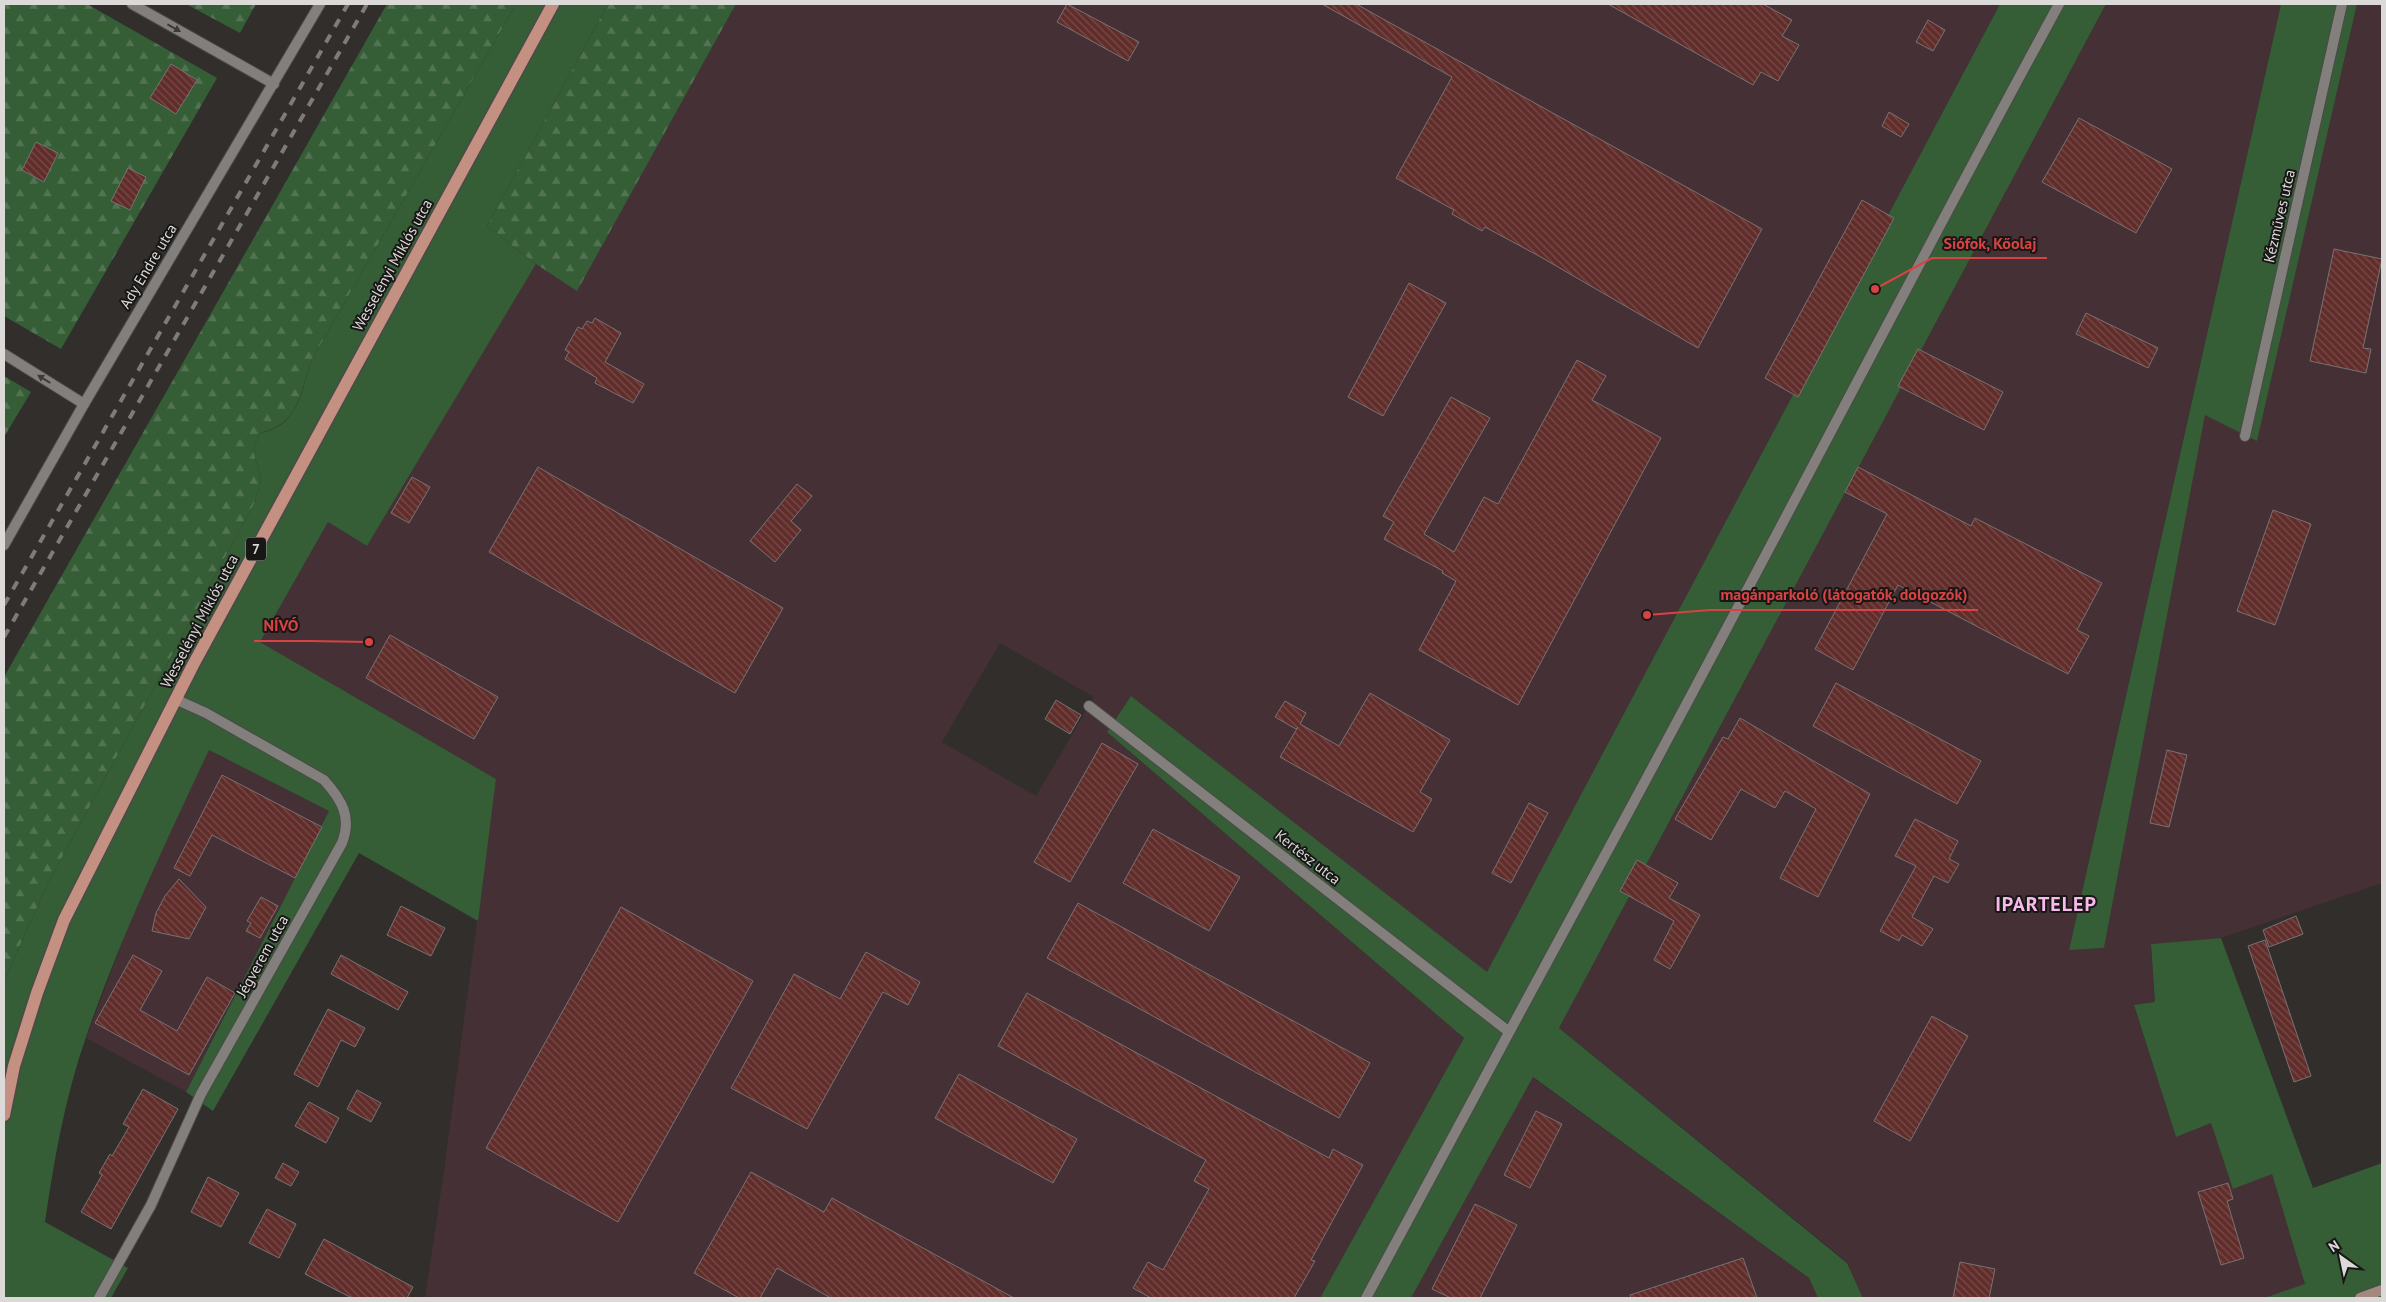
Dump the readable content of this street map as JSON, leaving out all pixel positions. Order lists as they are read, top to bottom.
{
  "streets": {
    "main road": ["Wesselényi Miklós utca", "7"],
    "street": [
      "Kézműves utca",
      "Ady Endre utca",
      "Kertész utca",
      "Jégverem utca"
    ]
  },
  "crossings": [
    ["Wesselényi Miklós utca", "Jégverem utca"]
  ],
  "districts": ["IPARTELEP"],
  "places": ["Siófok, Kőolaj", "magánparkoló (látogatók, dolgozók)", "NÍVÓ"],
  "north": "top left"
}
